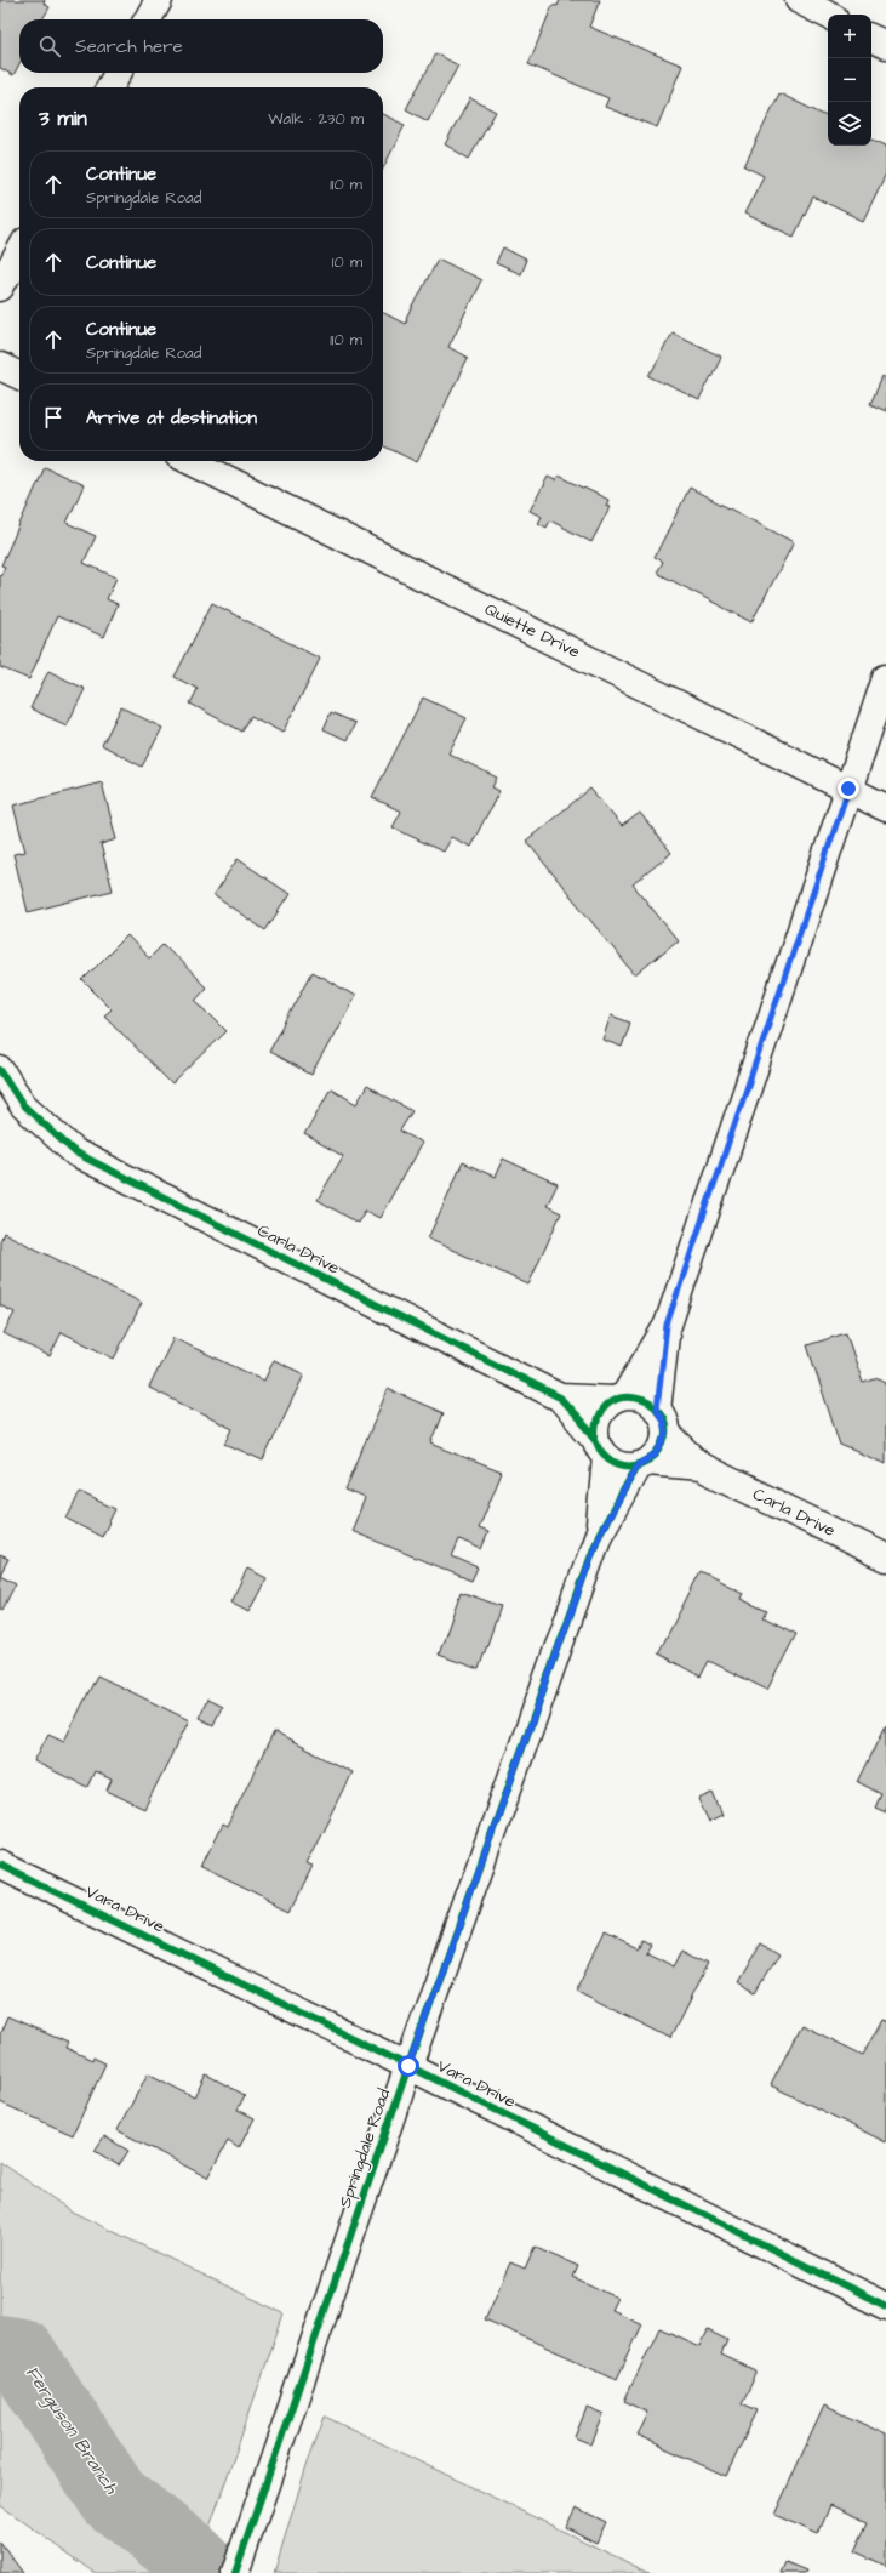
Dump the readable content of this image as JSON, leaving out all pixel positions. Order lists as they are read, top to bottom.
{
  "streets": {
    "street": [
      "Quiette Drive",
      "Carla Drive",
      "Vara Drive",
      "Springdale Road"
    ]
  },
  "crossings": [
    ["Carla Drive", "Springdale Road"],
    ["Vara Drive", "Springdale Road"]
  ],
  "water": ["Ferguson Branch"],
  "page": {
    "map_buttons": ["+", "−"],
    "search": "Search here",
    "heading": ["3 min", "Walk · 230 m"],
    "list": [
      ["Continue", "Springdale Road", "110 m"],
      ["Continue", "10 m"],
      ["Continue", "Springdale Road", "110 m"],
      "Arrive at destination"
    ]
  }
}
